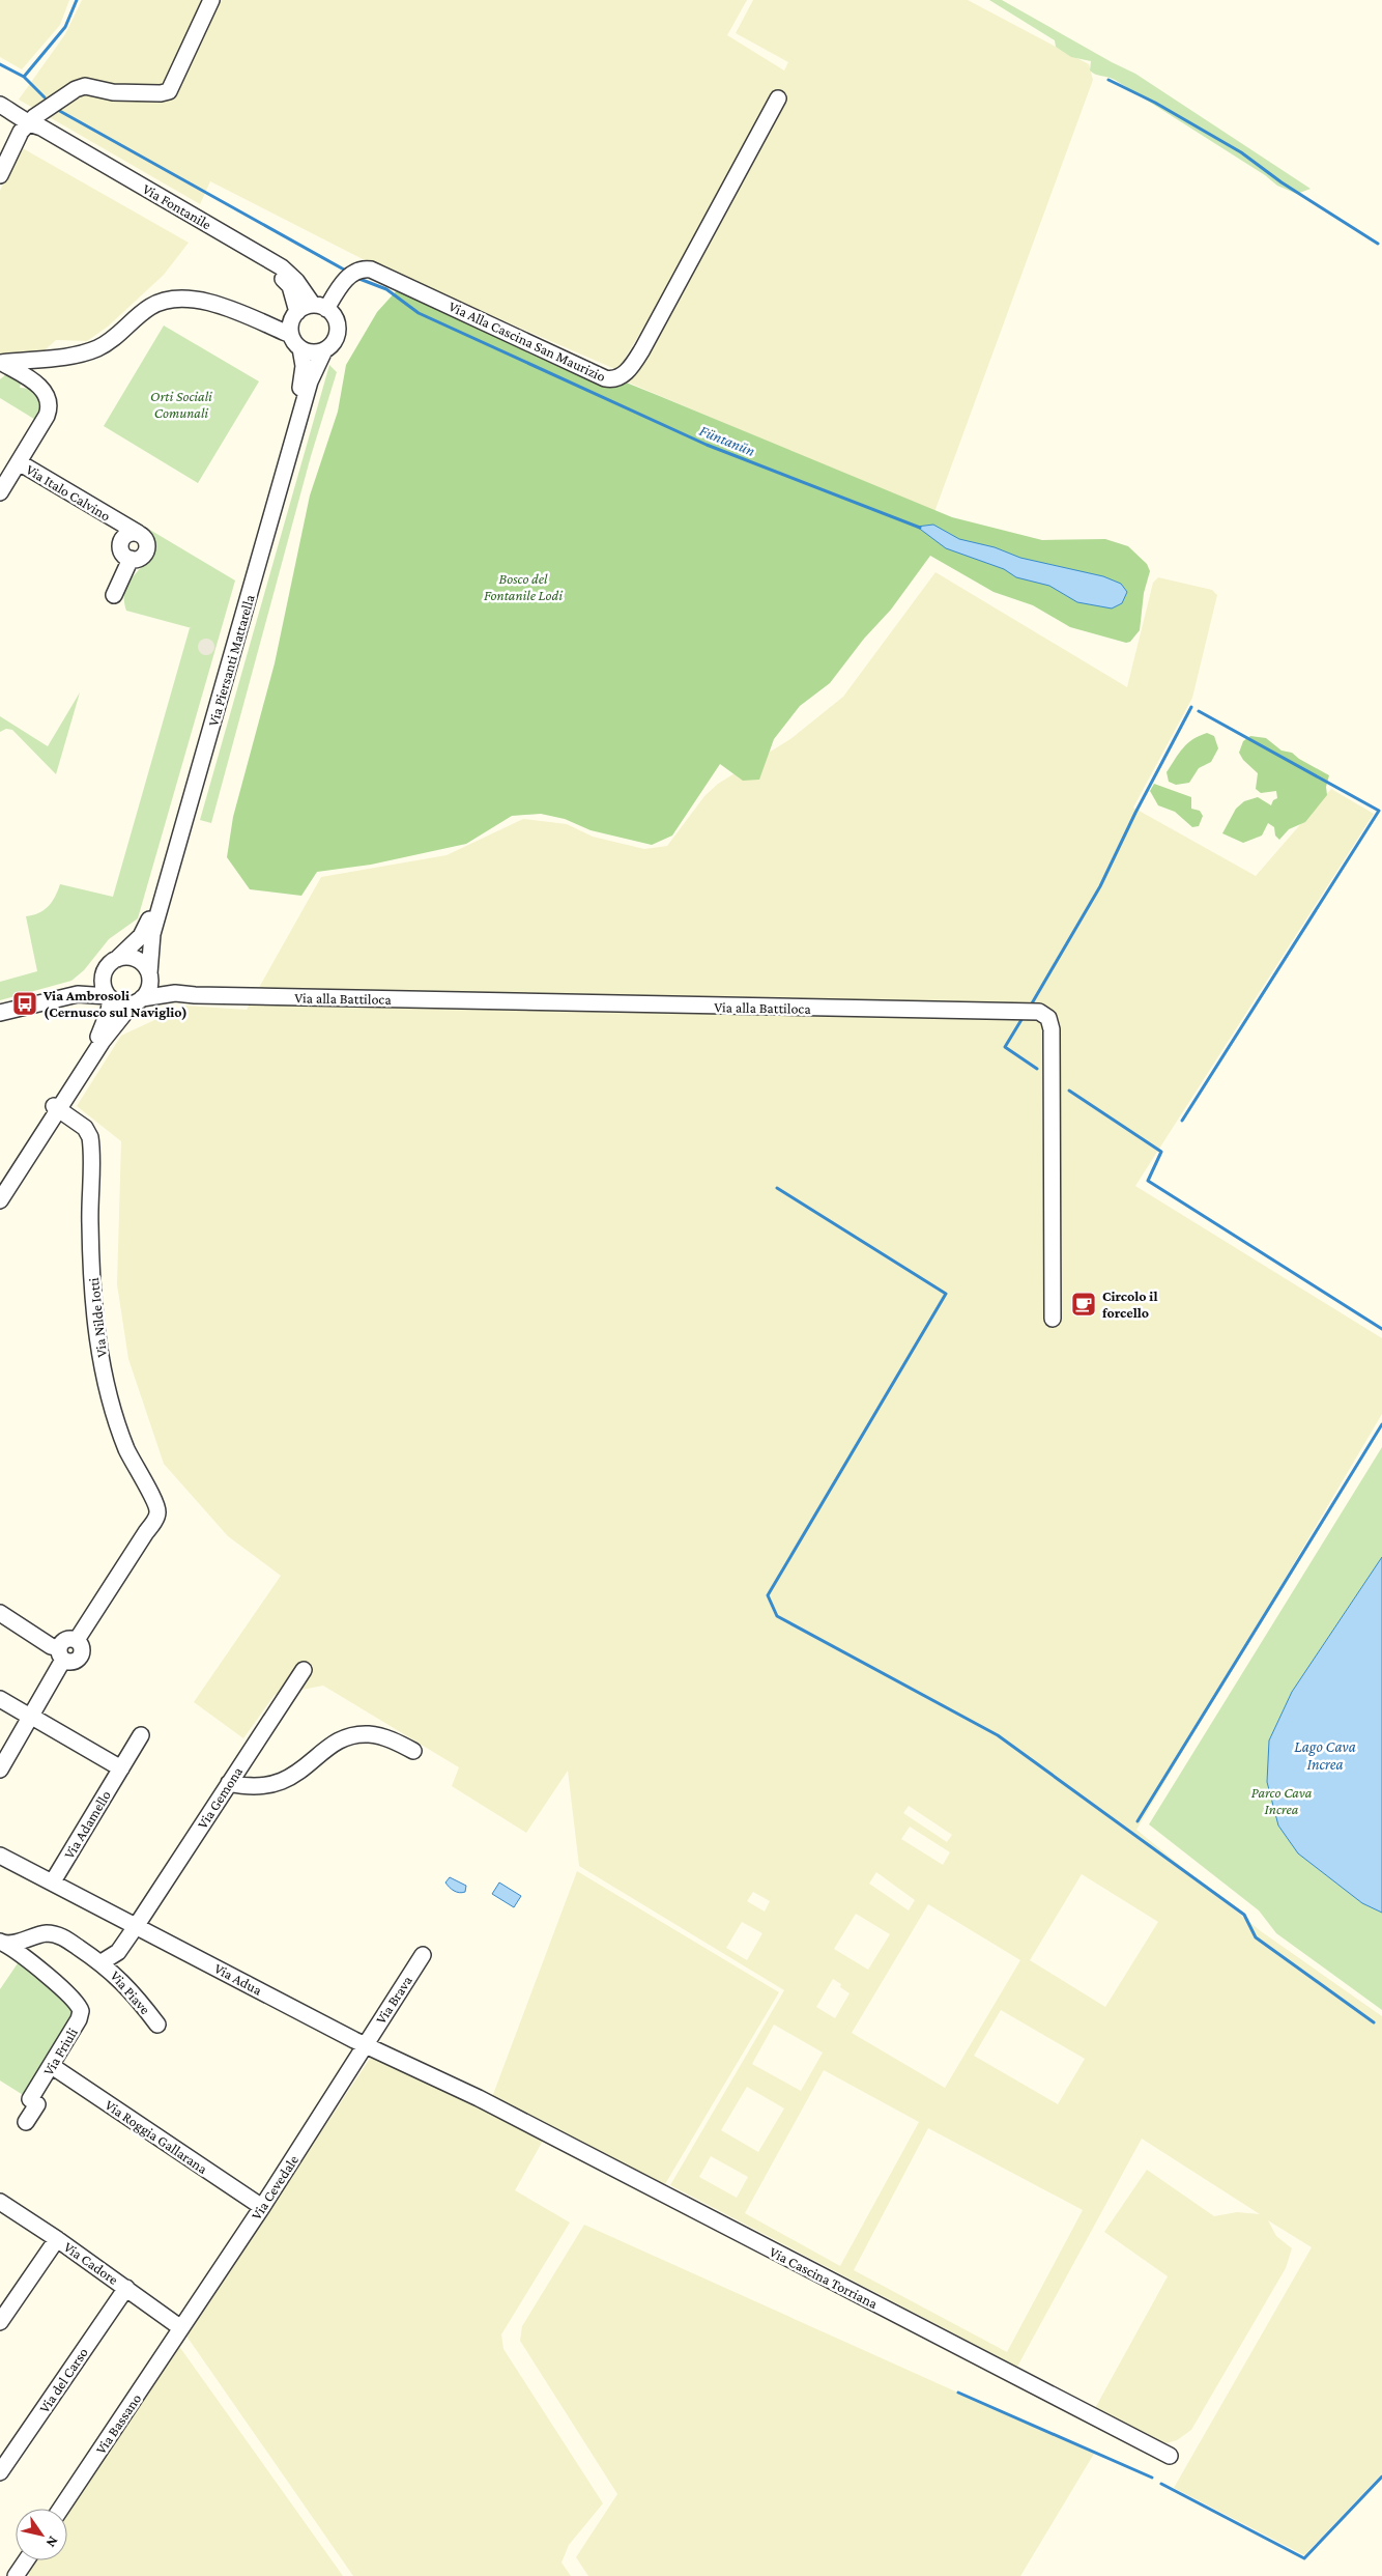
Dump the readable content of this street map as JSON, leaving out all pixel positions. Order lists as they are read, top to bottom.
{
  "streets": {
    "street": [
      "Via Fontanile",
      "Via Alla Cascina San Maurizio",
      "Via Italo Calvino",
      "Via Piersanti Mattarella",
      "Via alla Battiloca",
      "Via Nilde Iotti",
      "Via Gemona",
      "Via Adamello",
      "Via Adua",
      "Via Piave",
      "Via Brava",
      "Via Friuli",
      "Via Roggia Gallarana",
      "Via Cevedale",
      "Via Cadore",
      "Via Cascina Torriana",
      "Via del Carso",
      "Via Bassano"
    ]
  },
  "crossings": [
    ["Via Fontanile", "Via Alla Cascina San Maurizio"],
    ["Via Fontanile", "Via Piersanti Mattarella"],
    ["Via Alla Cascina San Maurizio", "Via Piersanti Mattarella"],
    ["Via Piersanti Mattarella", "Via alla Battiloca"],
    ["Via Gemona", "Via Adua"],
    ["Via Gemona", "Via Piave"],
    ["Via Adamello", "Via Adua"],
    ["Via Adua", "Via Piave"],
    ["Via Adua", "Via Brava"],
    ["Via Adua", "Via Cevedale"],
    ["Via Adua", "Via Cascina Torriana"],
    ["Via Piave", "Via Friuli"],
    ["Via Brava", "Via Cevedale"],
    ["Via Friuli", "Via Roggia Gallarana"],
    ["Via Roggia Gallarana", "Via Cevedale"],
    ["Via Cevedale", "Via Cadore"],
    ["Via Cevedale", "Via Bassano"],
    ["Via Cadore", "Via del Carso"],
    ["Via Cadore", "Via Bassano"]
  ],
  "water": ["Füntanün", "Lago Cava Increa"],
  "parks": ["Orti Sociali Comunali", "Bosco del Fontanile Lodi", "Parco Cava Increa"],
  "places": {
    "bus stop": ["Via Ambrosoli (Cernusco sul Naviglio)"],
    "cafe": ["Circolo il forcello"]
  },
  "north": "bottom right"
}
